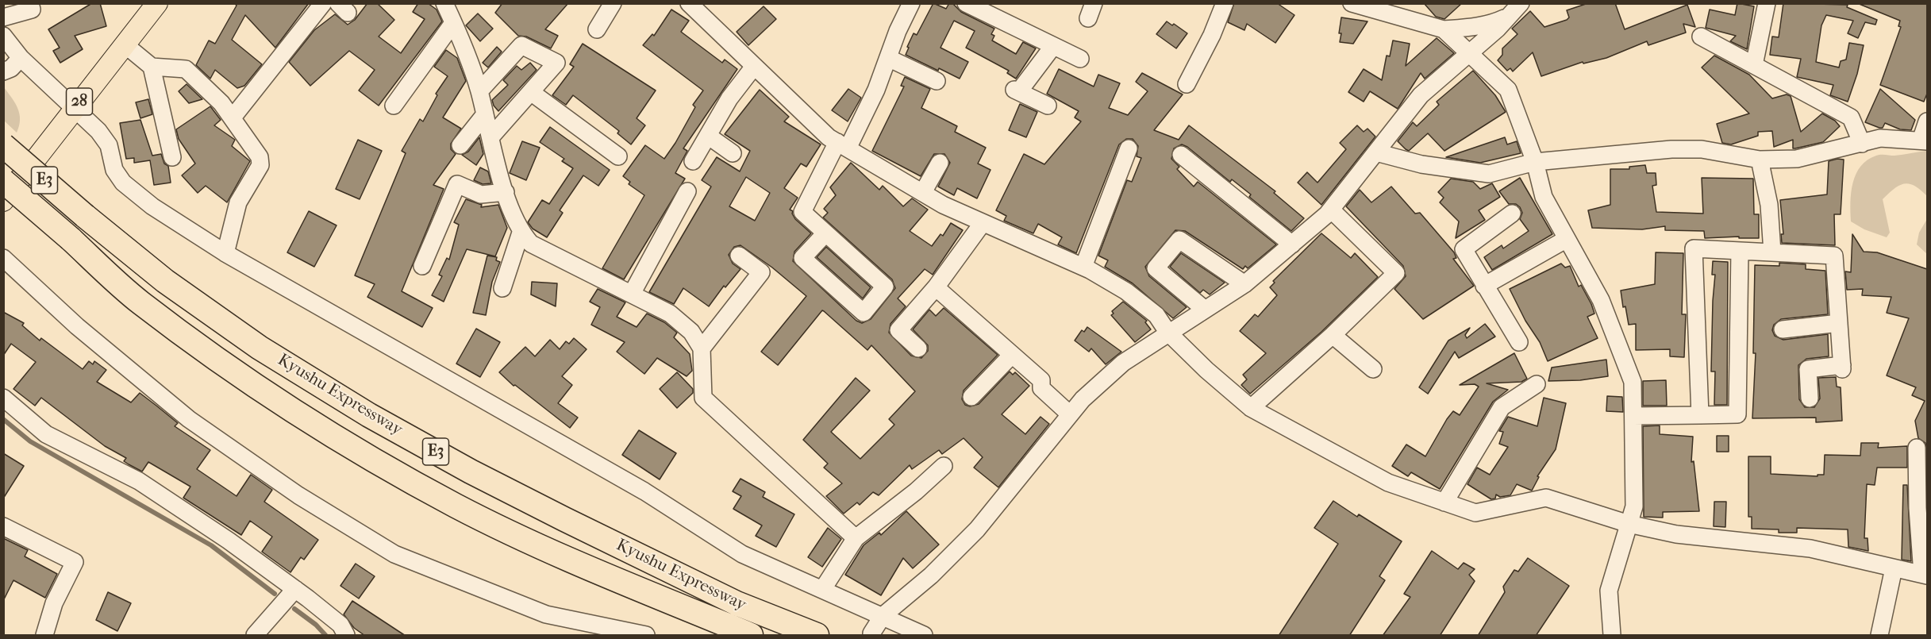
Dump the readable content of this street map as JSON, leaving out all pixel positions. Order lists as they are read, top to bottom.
{
  "streets": {
    "highway": ["E3", "Kyushu Expressway"],
    "main road": ["28"]
  }
}
